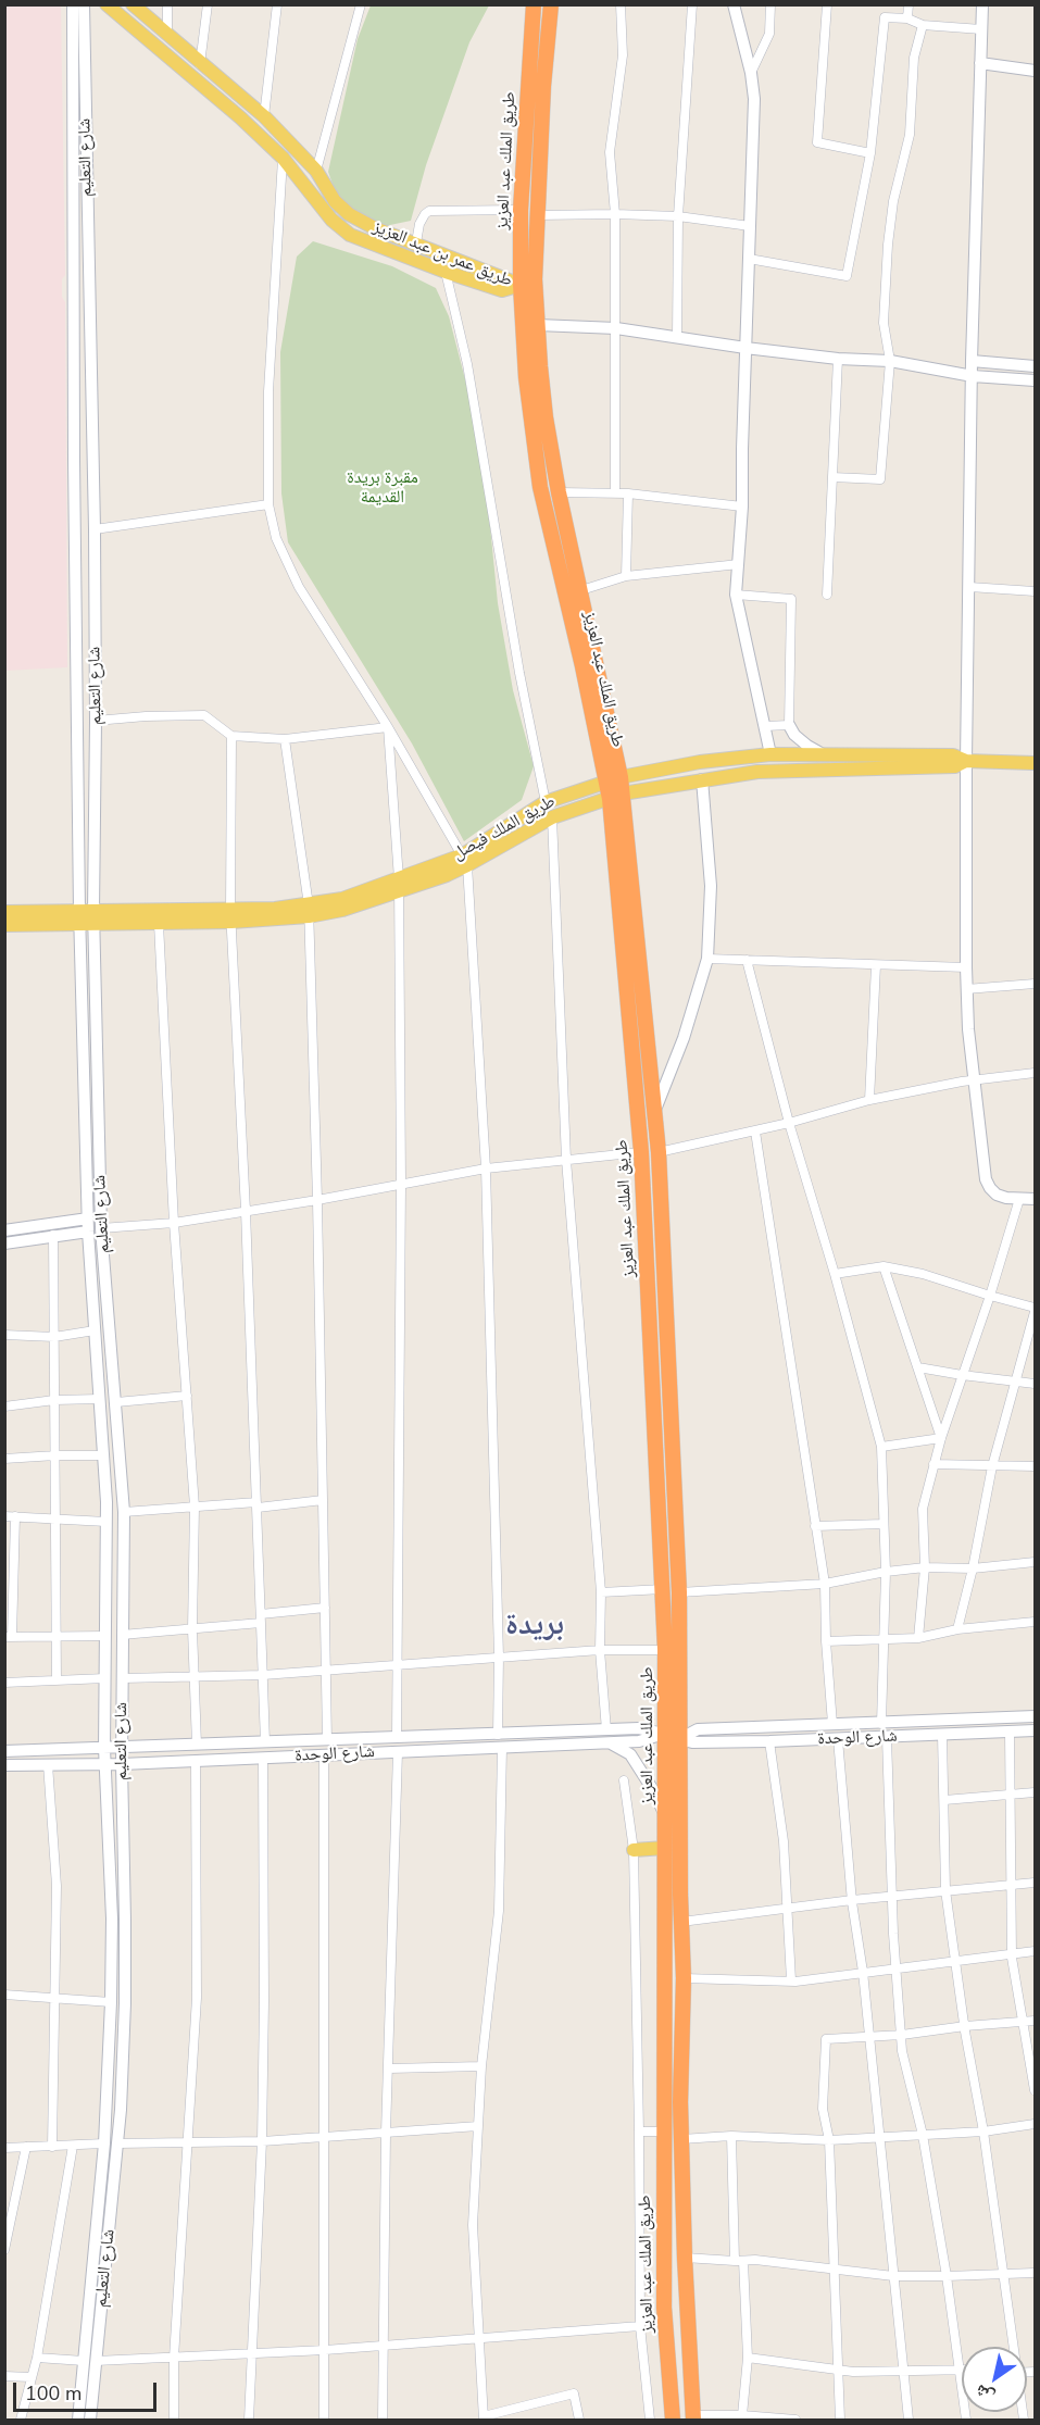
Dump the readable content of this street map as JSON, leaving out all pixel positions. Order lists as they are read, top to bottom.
{
  "streets": {
    "highway": ["طريق الملك عبد العزيز"],
    "main road": ["طريق عمر بن عبد العزيز", "طريق الملك فيصل"],
    "street": ["شارع التعليم", "شارع الوحدة"]
  },
  "crossings": [
    ["شارع التعليم", "طريق الملك فيصل"],
    ["شارع التعليم", "شارع الوحدة"],
    ["طريق الملك عبد العزيز", "طريق عمر بن عبد العزيز"],
    ["طريق الملك عبد العزيز", "طريق الملك فيصل"],
    ["طريق الملك عبد العزيز", "شارع الوحدة"]
  ],
  "districts": ["بريدة"],
  "parks": ["مقبرة بريدة القديمة"],
  "scale_bar": "100 m",
  "north": "bottom left"
}
